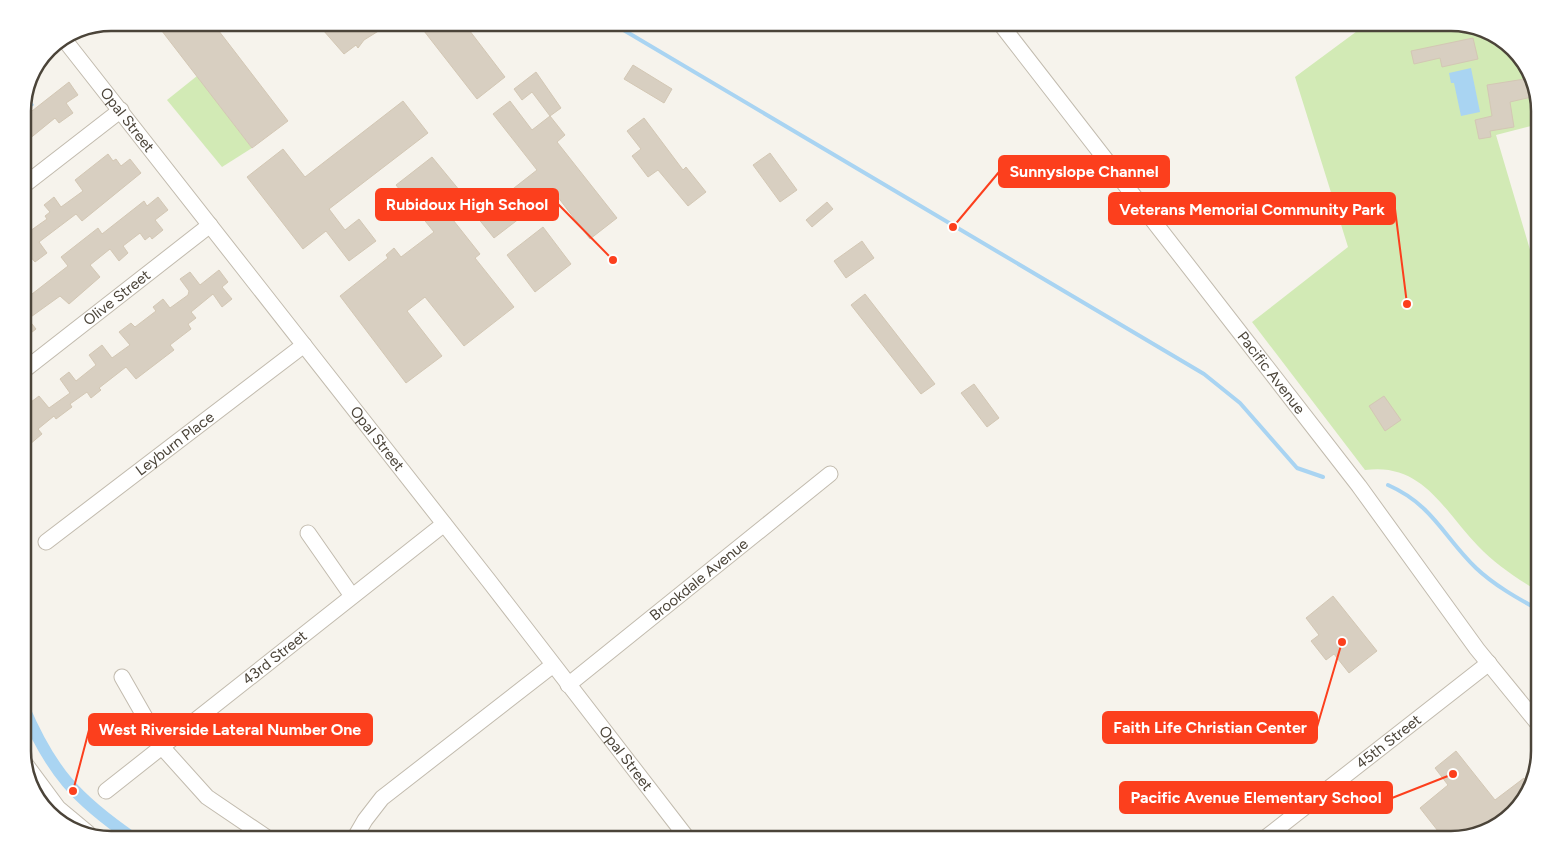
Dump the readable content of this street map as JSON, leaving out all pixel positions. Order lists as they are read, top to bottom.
{
  "streets": {
    "street": [
      "Opal Street",
      "Olive Street",
      "Pacific Avenue",
      "Leyburn Place",
      "Brookdale Avenue",
      "43rd Street",
      "45th Street"
    ]
  },
  "crossings": [
    ["Opal Street", "Olive Street"],
    ["Opal Street", "Leyburn Place"],
    ["Opal Street", "Brookdale Avenue"],
    ["Opal Street", "43rd Street"],
    ["Pacific Avenue", "45th Street"]
  ],
  "places": [
    "Sunnyslope Channel",
    "Rubidoux High School",
    "Veterans Memorial Community Park",
    "Faith Life Christian Center",
    "Pacific Avenue Elementary School",
    "West Riverside Lateral Number One"
  ]
}
